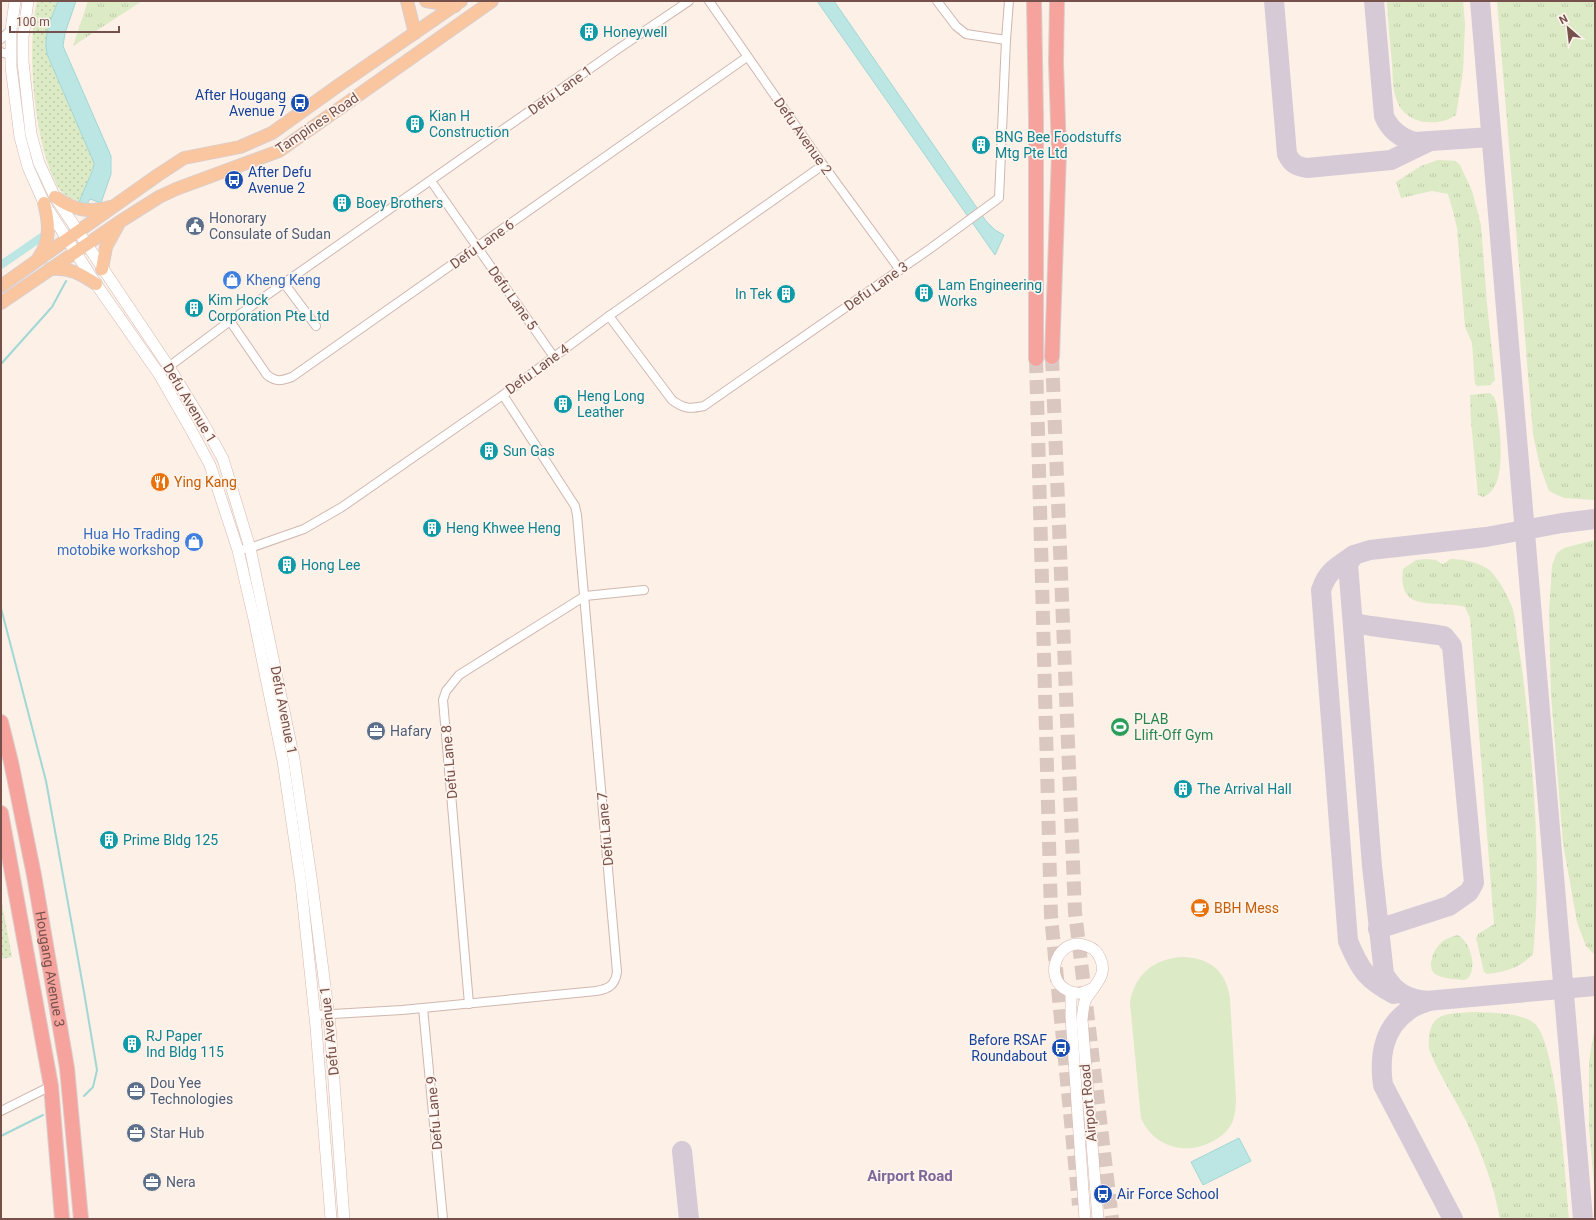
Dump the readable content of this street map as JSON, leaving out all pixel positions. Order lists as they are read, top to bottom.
{
  "streets": {
    "highway": ["Hougang Avenue 3"],
    "main road": ["Tampines Road", "Defu Avenue 1", "Airport Road"],
    "street": [
      "Defu Lane 1",
      "Defu Avenue 2",
      "Defu Lane 6",
      "Defu Lane 3",
      "Defu Lane 5",
      "Defu Lane 4",
      "Defu Lane 8",
      "Defu Lane 7",
      "Defu Lane 9"
    ]
  },
  "crossings": [
    ["Defu Lane 1", "Defu Lane 6"],
    ["Defu Lane 1", "Defu Lane 5"],
    ["Defu Lane 1", "Defu Avenue 1"],
    ["Tampines Road", "Defu Avenue 1"],
    ["Defu Avenue 2", "Defu Lane 6"],
    ["Defu Avenue 2", "Defu Lane 3"],
    ["Defu Avenue 2", "Defu Lane 4"],
    ["Defu Lane 6", "Defu Lane 5"],
    ["Defu Lane 3", "Defu Lane 4"],
    ["Defu Lane 5", "Defu Lane 4"],
    ["Defu Lane 4", "Defu Avenue 1"],
    ["Defu Lane 4", "Defu Lane 7"],
    ["Defu Avenue 1", "Defu Lane 7"],
    ["Defu Lane 8", "Defu Lane 7"],
    ["Defu Lane 7", "Defu Lane 9"]
  ],
  "districts": ["Airport Road"],
  "places": {
    "building": [
      "Honeywell",
      "Kian H Construction",
      "BNG Bee Foodstuffs Mtg Pte Ltd",
      "Boey Brothers",
      "Lam Engineering Works",
      "In Tek",
      "Kim Hock Corporation Pte Ltd",
      "Heng Long Leather",
      "Sun Gas",
      "Heng Khwee Heng",
      "Hong Lee",
      "The Arrival Hall",
      "Prime Bldg 125",
      "RJ Paper Ind Bldg 115"
    ],
    "bus stop": [
      "After Hougang Avenue 7",
      "After Defu Avenue 2",
      "Before RSAF Roundabout",
      "Air Force School"
    ],
    "public building": ["Honorary Consulate of Sudan"],
    "shop": ["Kheng Keng", "Hua Ho Trading motobike workshop"],
    "restaurant": ["Ying Kang"],
    "sports": ["PLAB LIift-Off Gym"],
    "office": [
      "Hafary",
      "Dou Yee Technologies",
      "Star Hub",
      "Nera"
    ],
    "cafe": ["BBH Mess"]
  },
  "scale_bar": "100 m",
  "north": "top left"
}
